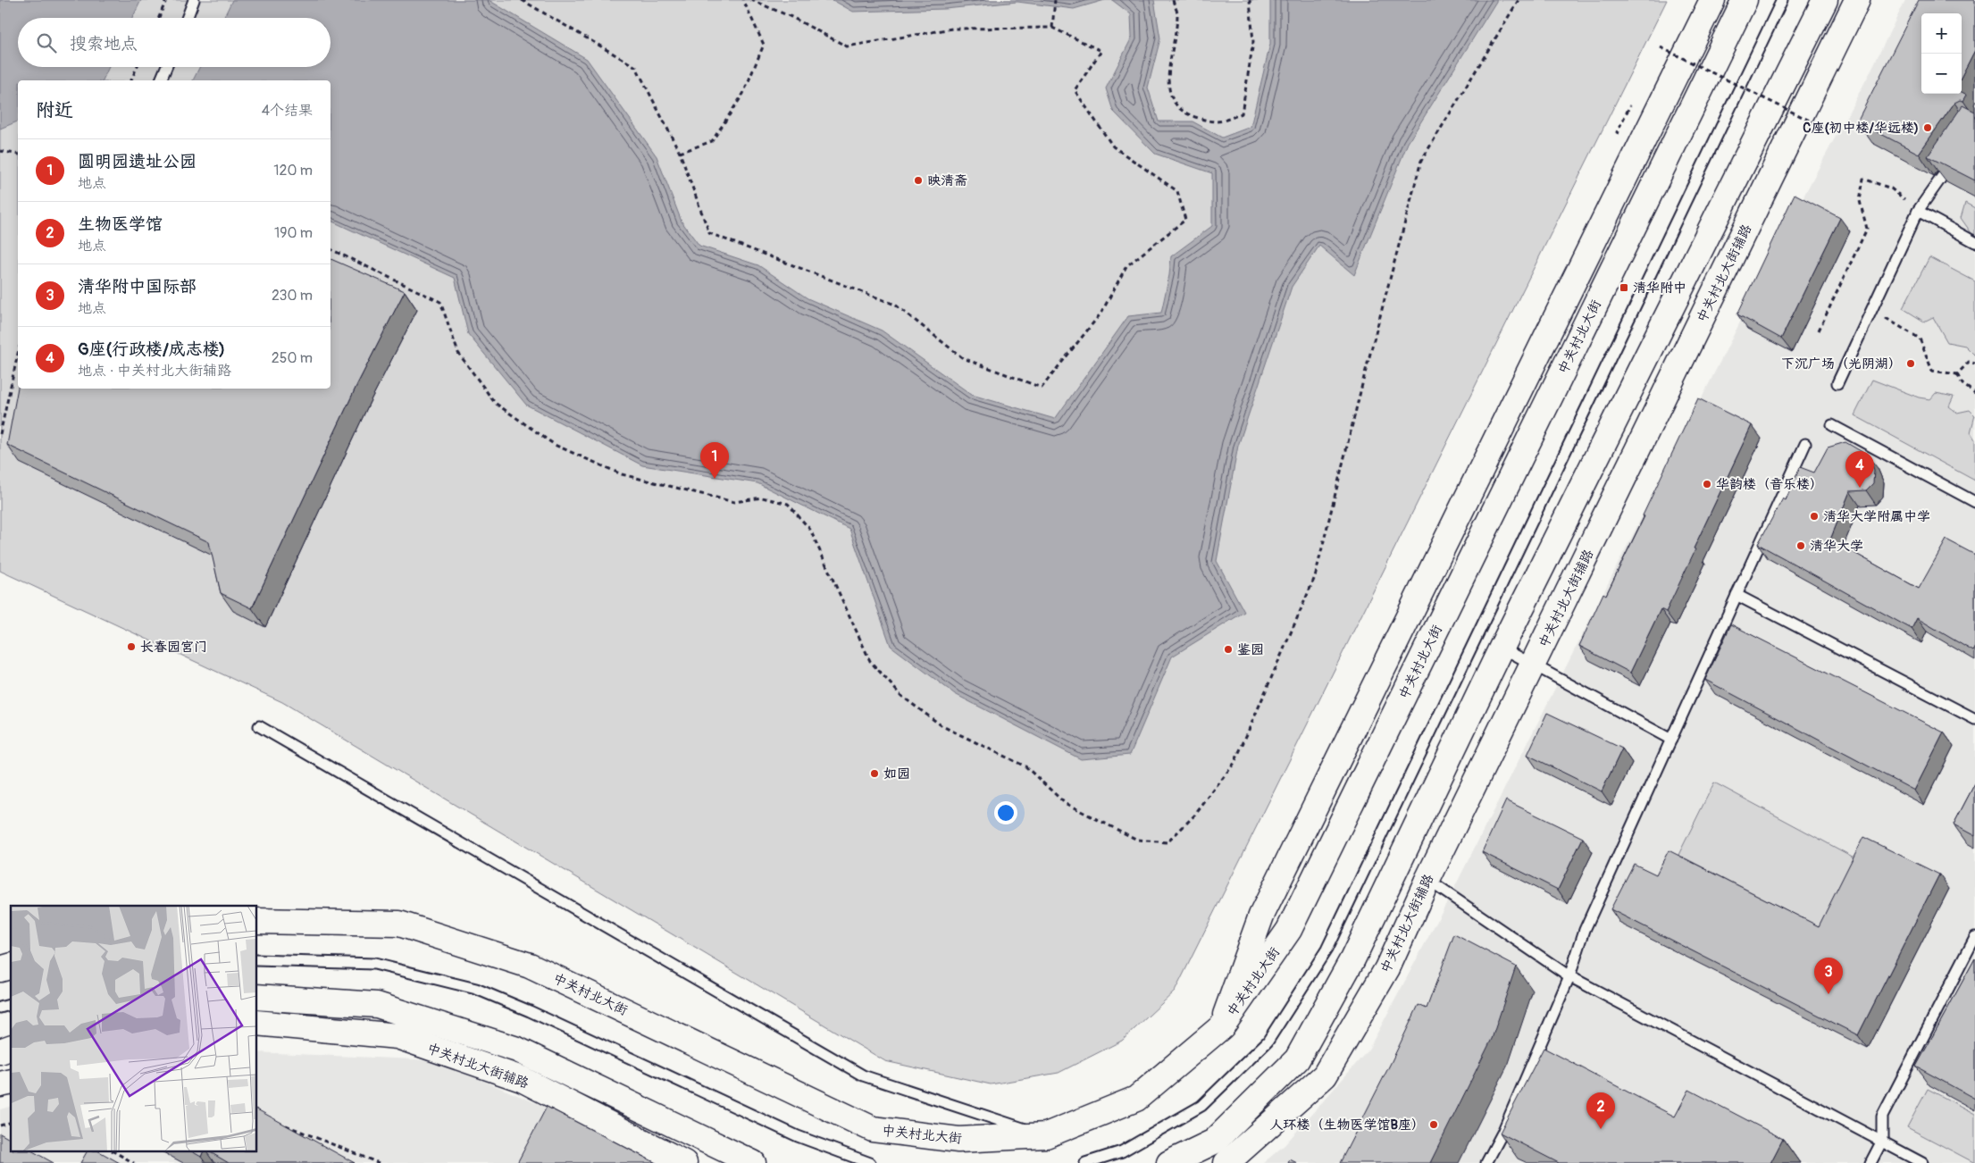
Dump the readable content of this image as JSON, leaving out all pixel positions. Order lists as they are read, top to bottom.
{
  "streets": {
    "main road": ["中关村北大街辅路", "中关村北大街"]
  },
  "places": {
    "other": [
      "C座(初中楼/华远楼)",
      "映清斋",
      "下沉广场（光阴湖）",
      "华韵楼（音乐楼）",
      "清华大学附属中学",
      "清华大学",
      "长春园宫门",
      "鉴园",
      "如园",
      "人环楼（生物医学馆B座）"
    ],
    "transit": ["清华附中"]
  },
  "page": {
    "map_buttons": ["+", "−"],
    "search": "搜索地点",
    "heading": ["附近", "4个结果"],
    "list": [
      {
        "mark": "1",
        "name": "圆明园遗址公园",
        "note": "地点",
        "value": "120 m"
      },
      {
        "mark": "2",
        "name": "生物医学馆",
        "note": "地点",
        "value": "190 m"
      },
      {
        "mark": "3",
        "name": "清华附中国际部",
        "note": "地点",
        "value": "230 m"
      },
      {
        "mark": "4",
        "name": "G座(行政楼/成志楼)",
        "note": "地点 · 中关村北大街辅路",
        "value": "250 m"
      }
    ],
    "pins": [
      "1",
      "4",
      "3",
      "2"
    ]
  }
}
